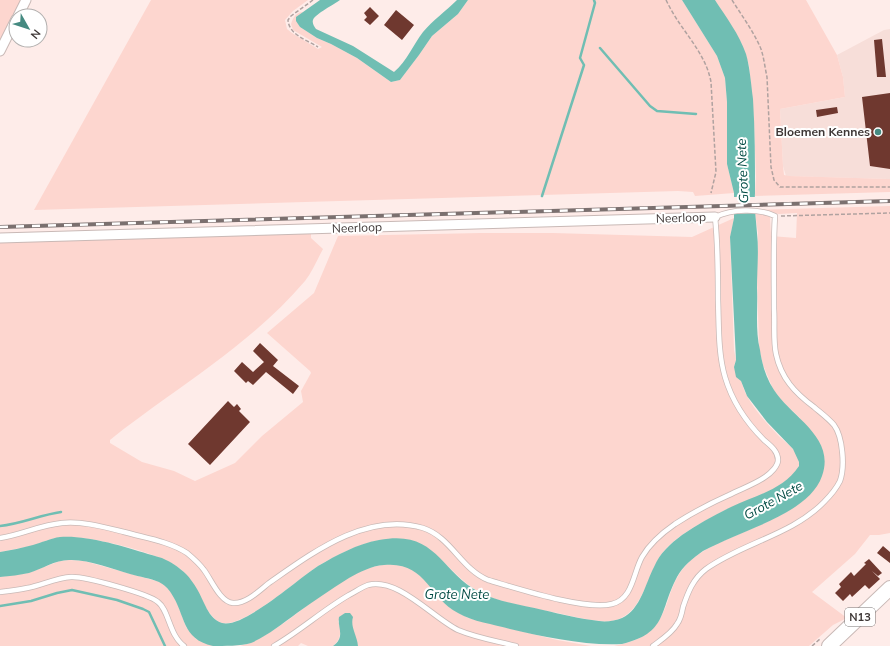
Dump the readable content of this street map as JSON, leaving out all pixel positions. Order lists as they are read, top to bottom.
{
  "streets": {
    "main road": ["N13"],
    "street": ["Neerloop"]
  },
  "water": ["Grote Nete"],
  "places": ["Bloemen Kennes"],
  "north": "bottom right"
}
